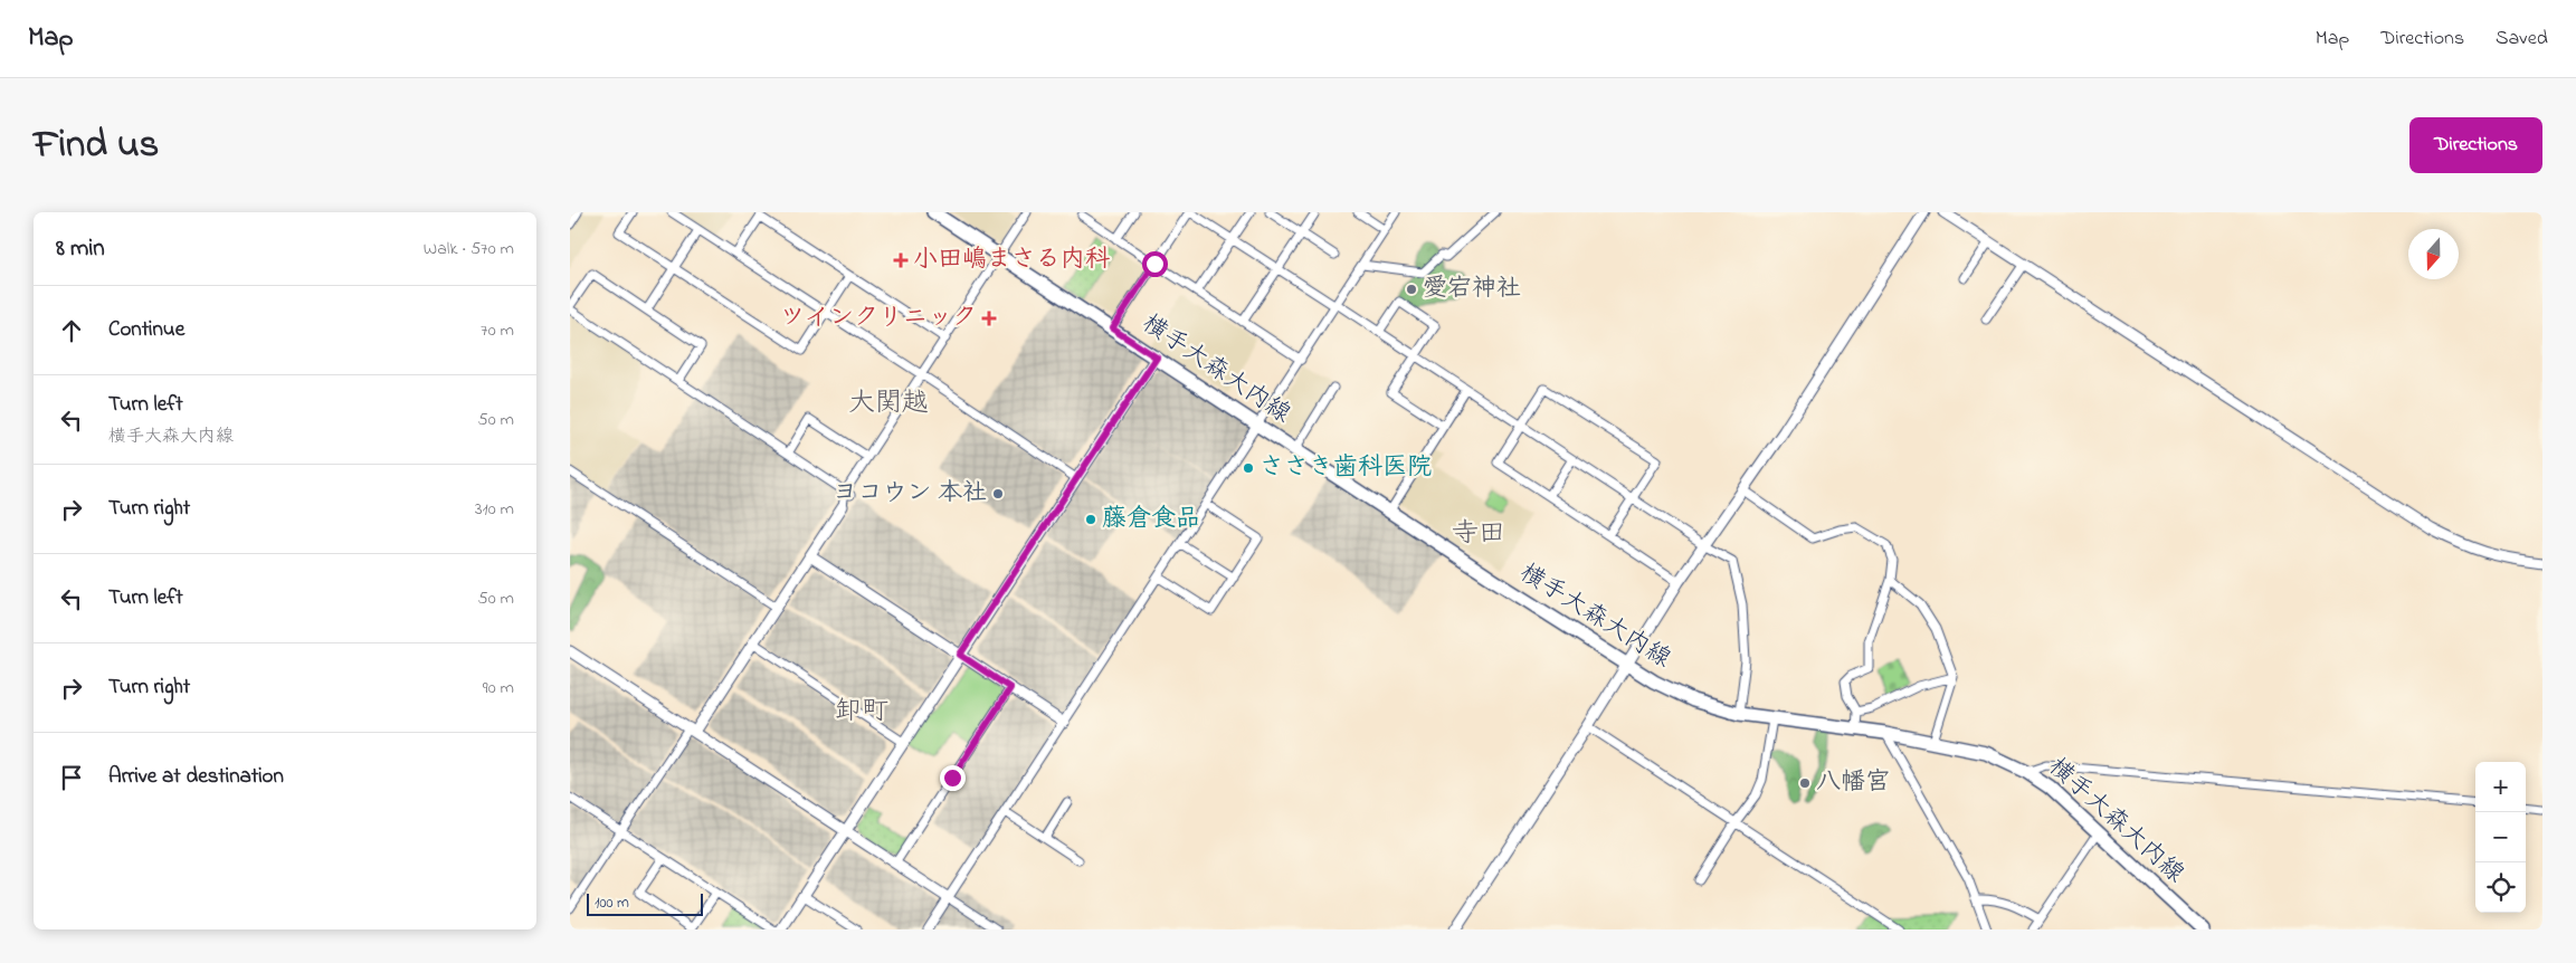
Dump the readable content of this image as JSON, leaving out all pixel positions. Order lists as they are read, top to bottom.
{
  "streets": {
    "main road": ["横手大森大内線"]
  },
  "districts": ["大関越", "寺田", "卸町"],
  "places": {
    "health": ["小田嶋まさる内科", "ツインクリニック"],
    "other": [
      "愛宕神社",
      "ささき歯科医院",
      "ヨコウン 本社",
      "藤倉食品",
      "八幡宮"
    ]
  },
  "scale_bar": "100 m",
  "north": "bottom",
  "page": {
    "header": "Map",
    "nav": ["Map", "Directions", "Saved"],
    "title": "Find us",
    "buttons": "Directions",
    "heading": ["8 min", "Walk · 570 m"],
    "list": [
      ["Continue", "70 m"],
      ["Turn left", "横手大森大内線", "50 m"],
      ["Turn right", "310 m"],
      ["Turn left", "50 m"],
      ["Turn right", "90 m"],
      "Arrive at destination"
    ],
    "map_buttons": ["+", "−"],
    "scale": "100 m"
  }
}
